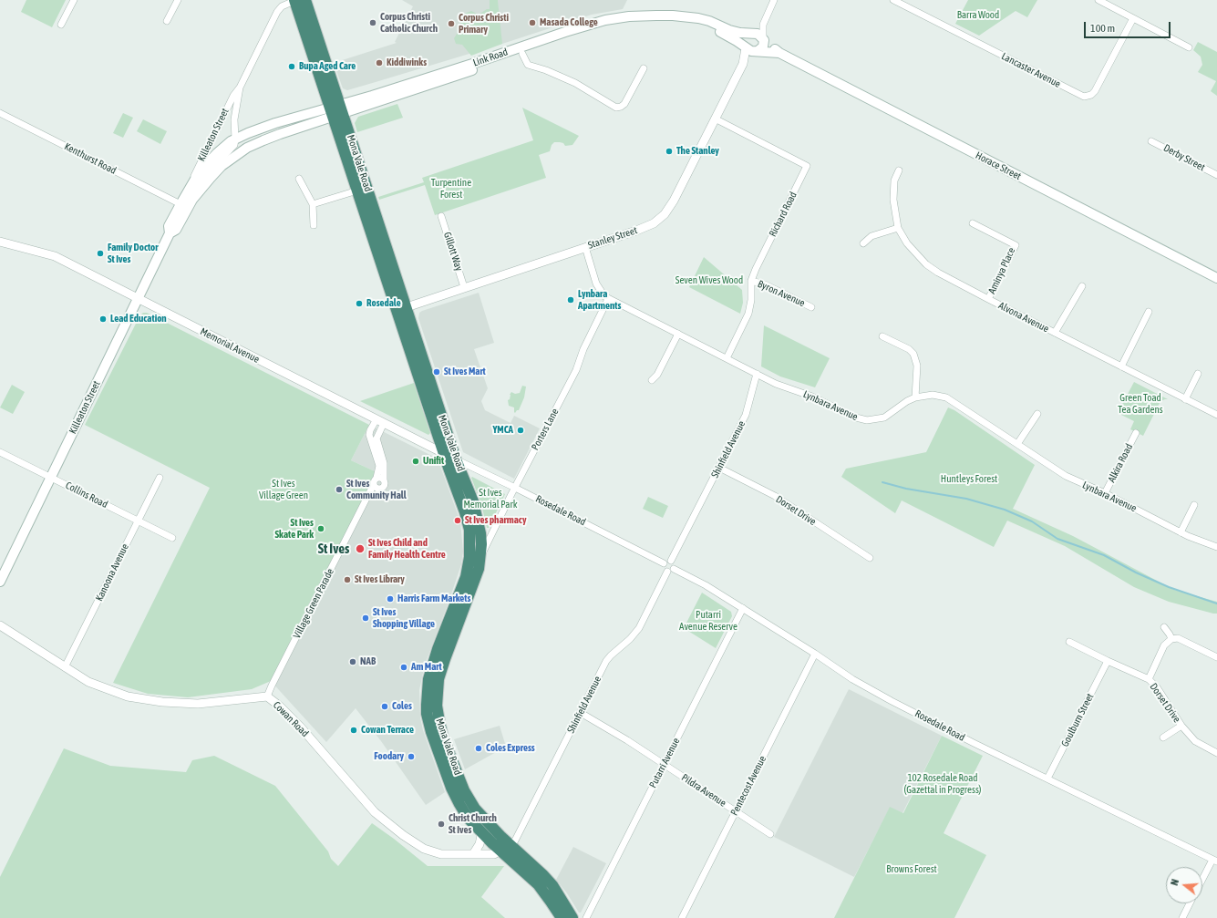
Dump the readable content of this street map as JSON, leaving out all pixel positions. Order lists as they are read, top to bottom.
{
  "streets": {
    "highway": ["Mona Vale Road"],
    "main road": ["Link Road", "Killeaton Street", "Horace Street"],
    "street": [
      "Lancaster Avenue",
      "Derby Street",
      "Kenthurst Road",
      "Richard Road",
      "Stanley Street",
      "Gillott Way",
      "Aminya Place",
      "Byron Avenue",
      "Alvona Avenue",
      "Memorial Avenue",
      "Lynbara Avenue",
      "Porters Lane",
      "Shinfield Avenue",
      "Alkira Road",
      "Collins Road",
      "Rosedale Road",
      "Dorset Drive",
      "Kanoona Avenue",
      "Village Green Parade",
      "Cowan Road",
      "Goulburn Street",
      "Putarri Avenue",
      "Pentecost Avenue",
      "Pildra Avenue"
    ]
  },
  "crossings": [
    ["Link Road", "Killeaton Street"],
    ["Link Road", "Mona Vale Road"],
    ["Link Road", "Horace Street"],
    ["Link Road", "Stanley Street"],
    ["Killeaton Street", "Kenthurst Road"],
    ["Killeaton Street", "Mona Vale Road"],
    ["Killeaton Street", "Memorial Avenue"],
    ["Killeaton Street", "Collins Road"],
    ["Mona Vale Road", "Stanley Street"],
    ["Mona Vale Road", "Memorial Avenue"],
    ["Mona Vale Road", "Porters Lane"],
    ["Mona Vale Road", "Shinfield Avenue"],
    ["Mona Vale Road", "Rosedale Road"],
    ["Mona Vale Road", "Cowan Road"],
    ["Horace Street", "Stanley Street"],
    ["Richard Road", "Stanley Street"],
    ["Richard Road", "Byron Avenue"],
    ["Richard Road", "Lynbara Avenue"],
    ["Stanley Street", "Gillott Way"],
    ["Stanley Street", "Lynbara Avenue"],
    ["Aminya Place", "Alvona Avenue"],
    ["Memorial Avenue", "Rosedale Road"],
    ["Lynbara Avenue", "Porters Lane"],
    ["Lynbara Avenue", "Shinfield Avenue"],
    ["Lynbara Avenue", "Alkira Road"],
    ["Porters Lane", "Rosedale Road"],
    ["Shinfield Avenue", "Rosedale Road"],
    ["Shinfield Avenue", "Dorset Drive"],
    ["Shinfield Avenue", "Cowan Road"],
    ["Shinfield Avenue", "Pildra Avenue"],
    ["Collins Road", "Kanoona Avenue"],
    ["Rosedale Road", "Goulburn Street"],
    ["Rosedale Road", "Putarri Avenue"],
    ["Rosedale Road", "Pentecost Avenue"],
    ["Dorset Drive", "Goulburn Street"],
    ["Kanoona Avenue", "Cowan Road"],
    ["Village Green Parade", "Cowan Road"],
    ["Putarri Avenue", "Pildra Avenue"],
    ["Pentecost Avenue", "Pildra Avenue"]
  ],
  "districts": ["St Ives"],
  "parks": [
    "Barra Wood",
    "Turpentine Forest",
    "Seven Wives Wood",
    "Green Toad Tea Gardens",
    "Huntleys Forest",
    "St Ives Village Green",
    "St Ives Memorial Park",
    "Putarri Avenue Reserve",
    "102 Rosedale Road (Gazettal in Progress)",
    "Browns Forest"
  ],
  "places": [
    "Corpus Christi Catholic Church",
    "Masada College",
    "Corpus Christi Primary",
    "Kiddiwinks",
    "Bupa Aged Care",
    "The Stanley",
    "Family Doctor St Ives",
    "Lynbara Apartments",
    "Rosedale",
    "Lead Education",
    "St Ives Mart",
    "YMCA",
    "Unifit",
    "St Ives Community Hall",
    "St Ives pharmacy",
    "St Ives Skate Park",
    "St Ives Child and Family Health Centre",
    "St Ives Library",
    "Harris Farm Markets",
    "St Ives Shopping Village",
    "NAB",
    "Am Mart",
    "Coles",
    "Cowan Terrace",
    "Coles Express",
    "Foodary",
    "Christ Church St Ives"
  ],
  "scale_bar": "100 m",
  "north": "left"
}
